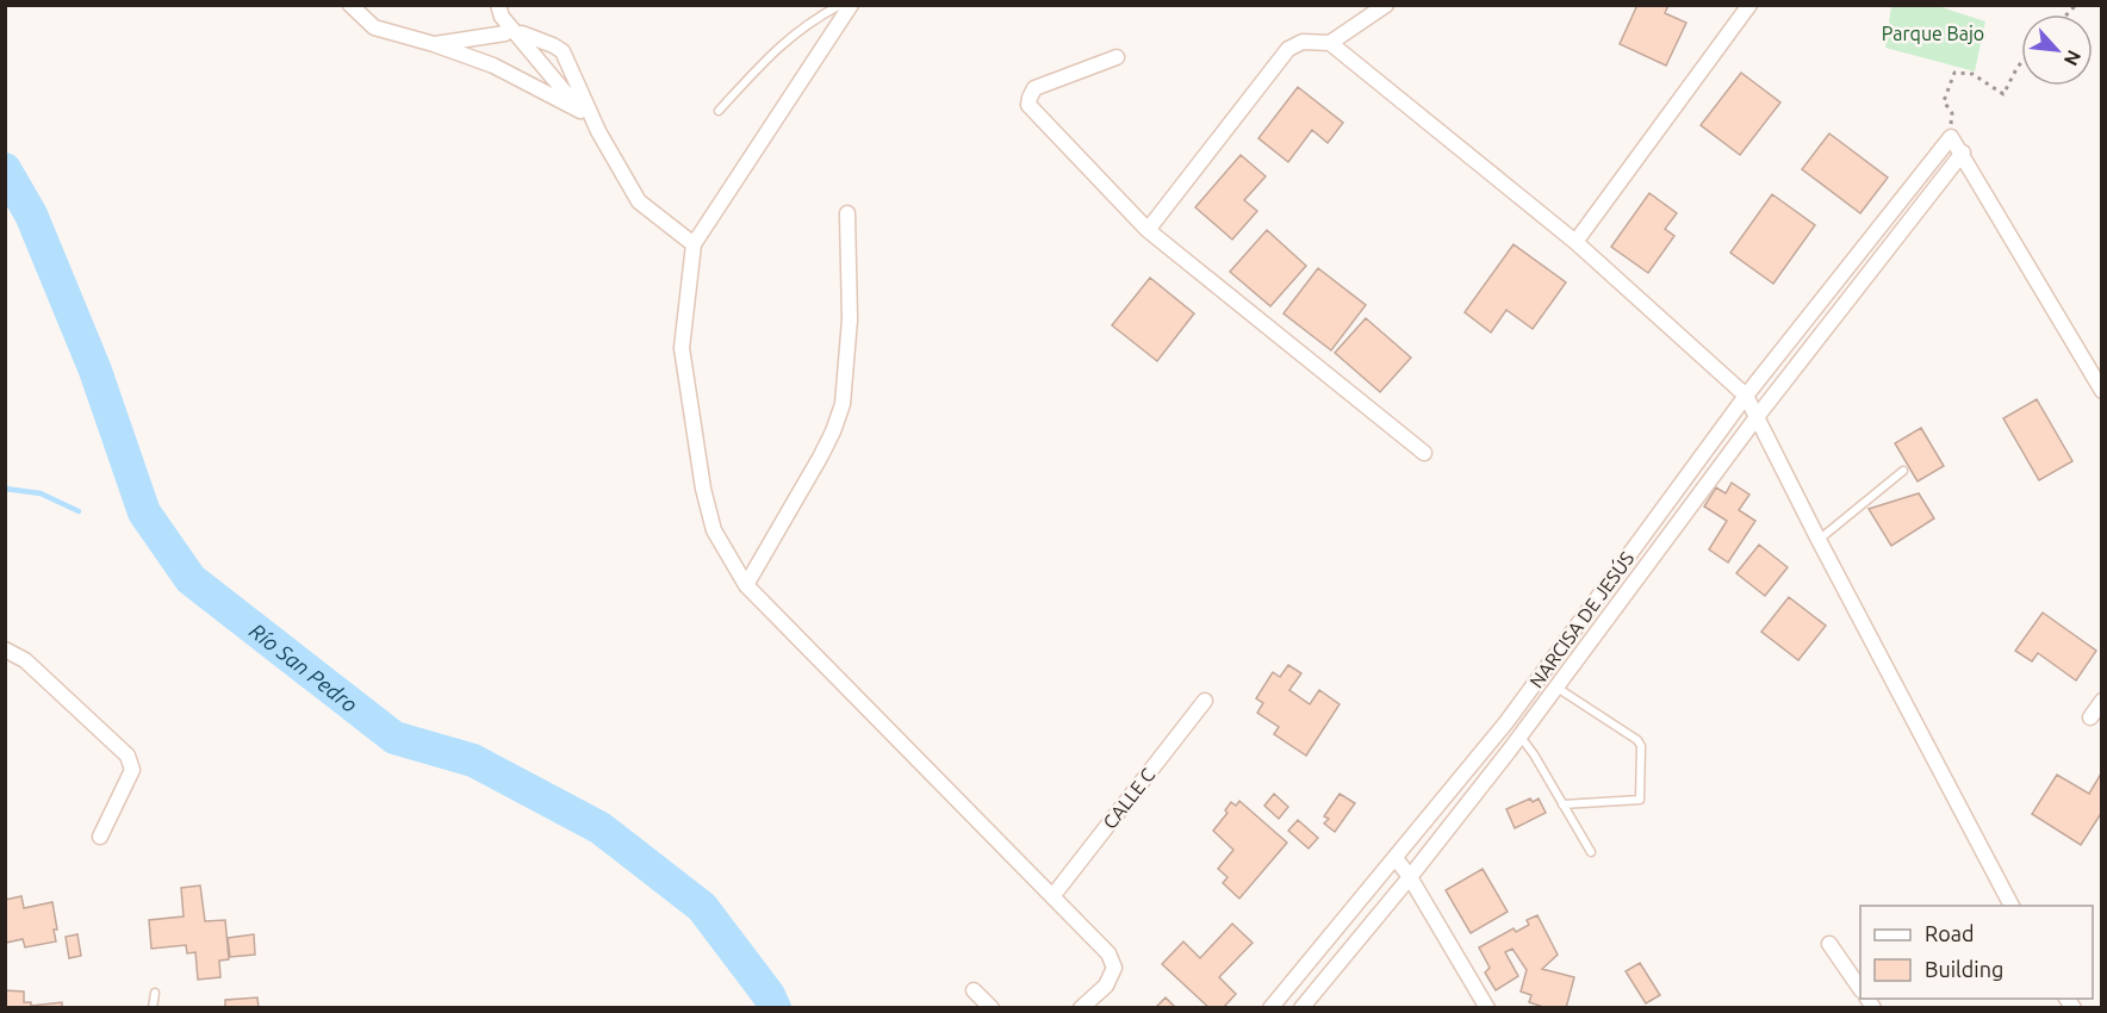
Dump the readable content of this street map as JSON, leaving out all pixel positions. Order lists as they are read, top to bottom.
{
  "streets": {
    "street": ["NARCISA DE JESÚS", "CALLE C"]
  },
  "water": ["Río San Pedro"],
  "parks": ["Parque Bajo"],
  "legend": ["Road", "Building"],
  "north": "bottom right"
}
